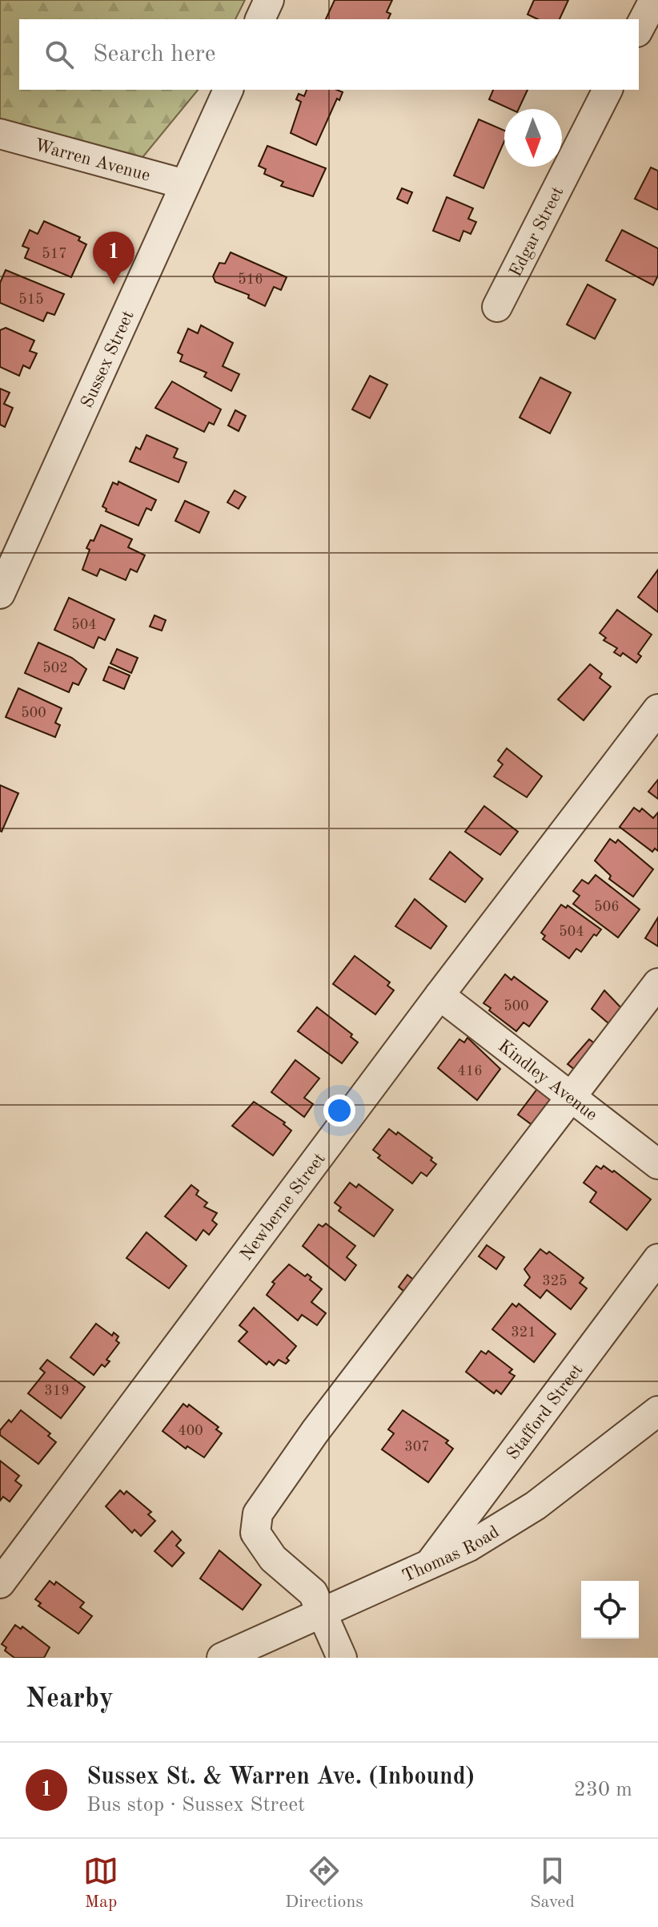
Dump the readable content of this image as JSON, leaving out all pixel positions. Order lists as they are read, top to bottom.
{
  "streets": {
    "street": [
      "Warren Avenue",
      "Edgar Street",
      "Sussex Street",
      "Kindley Avenue",
      "Newberne Street",
      "Stafford Street",
      "Thomas Road"
    ]
  },
  "crossings": [
    ["Warren Avenue", "Sussex Street"],
    ["Kindley Avenue", "Newberne Street"],
    ["Stafford Street", "Thomas Road"]
  ],
  "house_numbers": [
    "517",
    "516",
    "515",
    "504",
    "502",
    "500",
    "506",
    "504",
    "500",
    "416",
    "325",
    "321",
    "319",
    "400",
    "307"
  ],
  "north": "bottom",
  "page": {
    "search": "Search here",
    "pins": "1",
    "heading": "Nearby",
    "list": [
      {
        "mark": "1",
        "name": "Sussex St. & Warren Ave. (Inbound)",
        "note": "Bus stop · Sussex Street",
        "value": "230 m"
      }
    ],
    "nav": ["Map", "Directions", "Saved"]
  }
}
